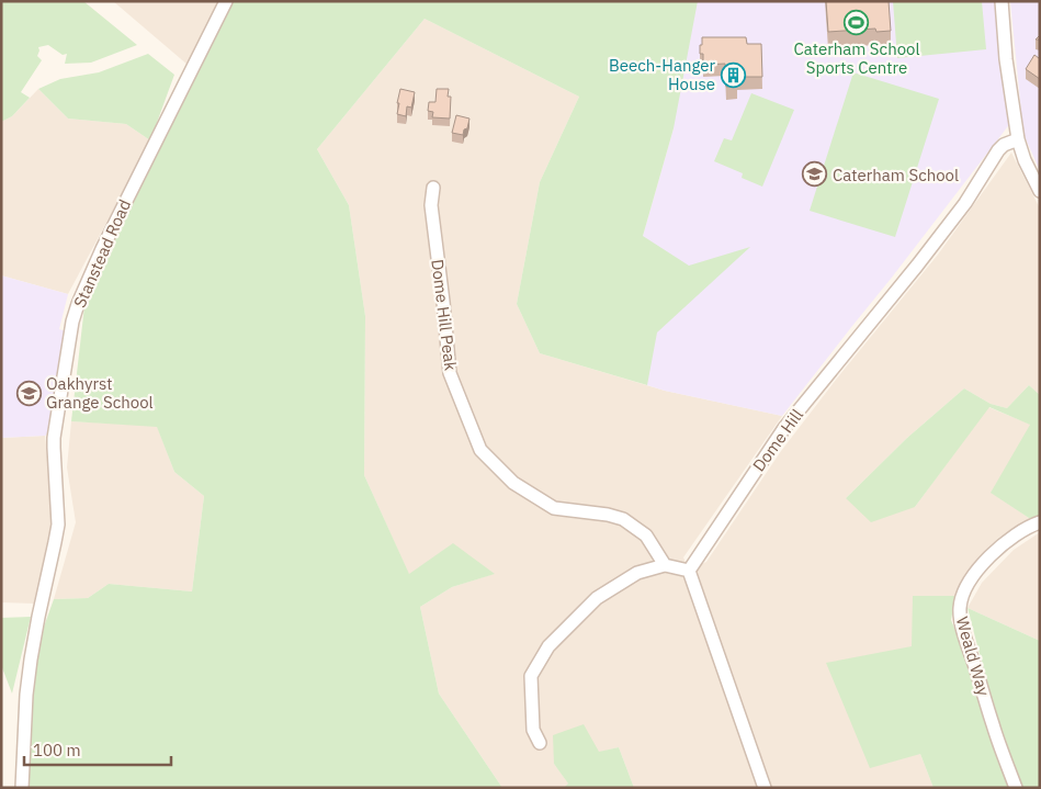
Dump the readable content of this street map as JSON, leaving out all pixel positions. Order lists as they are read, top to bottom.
{
  "streets": {
    "street": [
      "Stanstead Road",
      "Dome Hill Peak",
      "Dome Hill",
      "Weald Way"
    ]
  },
  "places": {
    "sports": ["Caterham School Sports Centre"],
    "building": ["Beech-Hanger House"],
    "school or university": ["Caterham School", "Oakhyrst Grange School"]
  },
  "scale_bar": "100 m"
}
